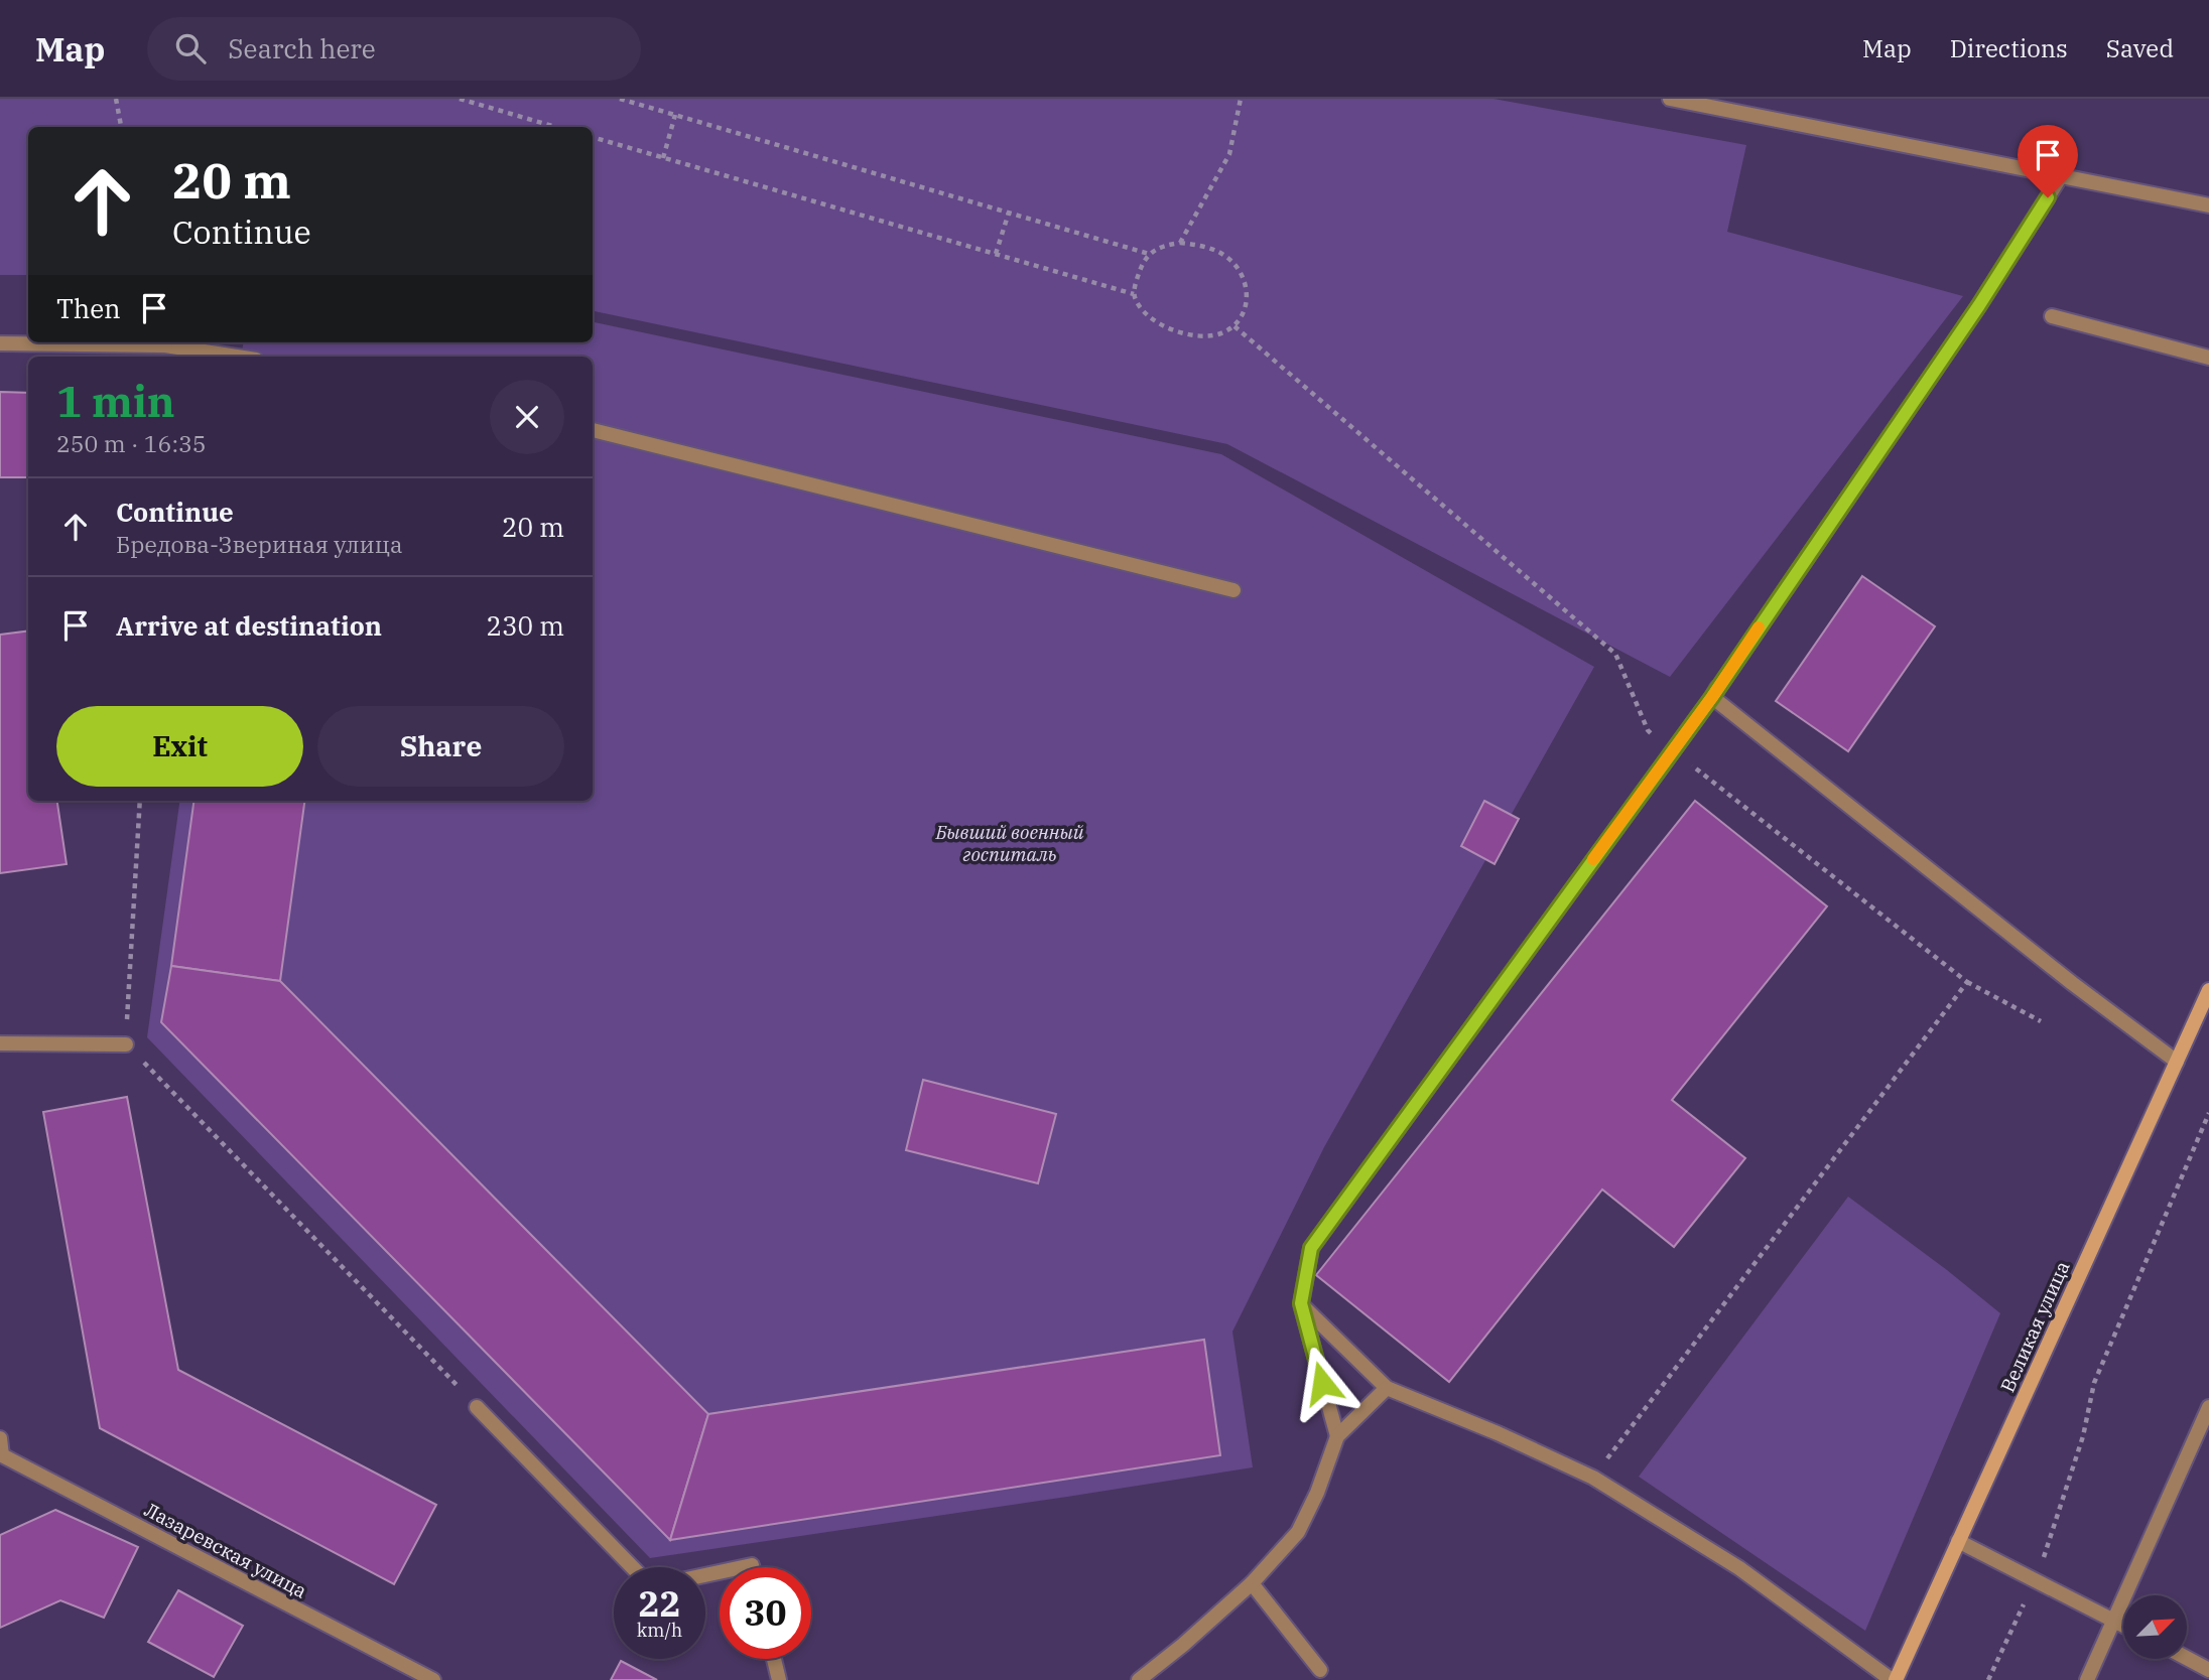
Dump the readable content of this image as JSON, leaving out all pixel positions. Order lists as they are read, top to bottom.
{
  "streets": {
    "main road": ["Великая улица"],
    "street": ["Лазаревская улица"]
  },
  "parks": ["Бывший военный госпиталь"],
  "north": "top right",
  "page": {
    "header": "Map",
    "search": "Search here",
    "nav": ["Map", "Directions", "Saved"],
    "turn": ["20 m", "Continue"],
    "then": "Then",
    "heading": ["1 min", "250 m · 16:35"],
    "list": [
      {
        "name": "Continue",
        "note": "Бредова-Звериная улица",
        "value": "20 m"
      },
      {
        "name": "Arrive at destination",
        "value": "230 m"
      }
    ],
    "buttons": ["Exit", "Share"],
    "speed": "22 km/h",
    "limit": "30"
  }
}
